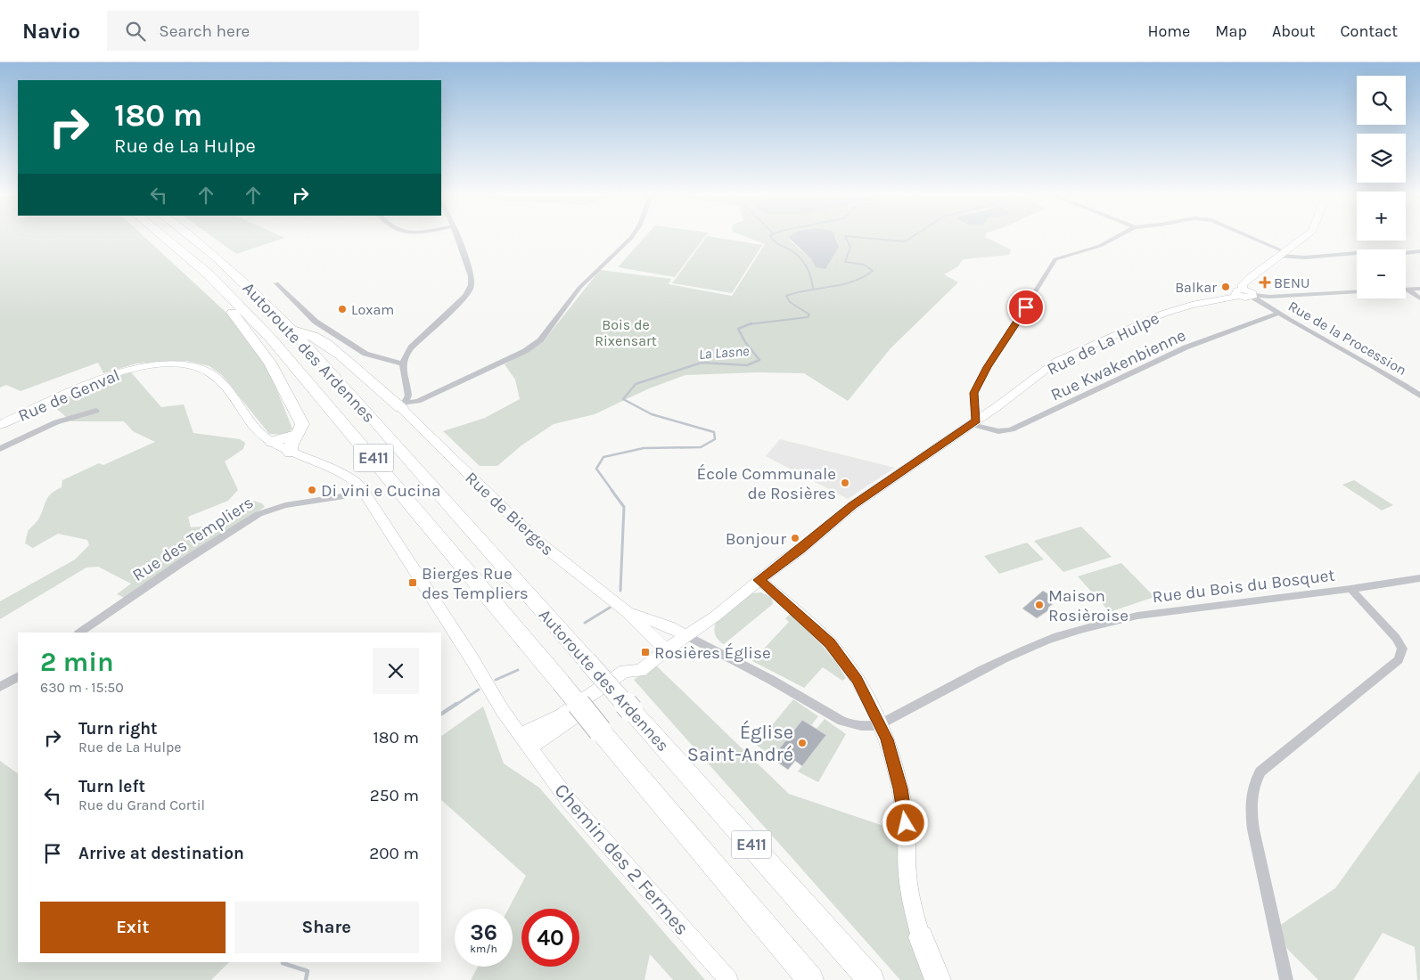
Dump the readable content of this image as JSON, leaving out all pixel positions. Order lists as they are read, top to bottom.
{
  "streets": {
    "highway": ["Autoroute des Ardennes", "E411"],
    "street": [
      "Rue de la Procession",
      "Rue de La Hulpe",
      "Rue Kwakenbienne",
      "Rue de Genval",
      "Rue de Bierges",
      "Rue des Templiers",
      "Rue du Bois du Bosquet",
      "Chemin des 2 Fermes"
    ]
  },
  "crossings": [
    ["Rue de la Procession", "Rue de La Hulpe"],
    ["Rue de la Procession", "Rue Kwakenbienne"],
    ["Rue de La Hulpe", "Rue Kwakenbienne"],
    ["Rue de La Hulpe", "Rue de Bierges"],
    ["Rue de La Hulpe", "Chemin des 2 Fermes"],
    ["Rue de Genval", "Rue des Templiers"],
    ["Rue de Genval", "Chemin des 2 Fermes"],
    ["Rue des Templiers", "Chemin des 2 Fermes"]
  ],
  "water": ["La Lasne"],
  "parks": ["Bois de Rixensart"],
  "places": {
    "health": ["BENU"],
    "other": [
      "Balkar",
      "Loxam",
      "École Communale de Rosières",
      "Di vini e Cucina",
      "Bonjour",
      "Maison Rosièroise",
      "Église Saint-André"
    ],
    "transit": ["Bierges Rue des Templiers", "Rosières Église"]
  },
  "page": {
    "header": "Navio",
    "search": "Search here",
    "nav": [
      "Home",
      "Map",
      "About",
      "Contact"
    ],
    "map_buttons": ["+", "−"],
    "turn": ["180 m", "Rue de La Hulpe"],
    "heading": ["2 min", "630 m · 15:50"],
    "list": [
      {
        "name": "Turn right",
        "note": "Rue de La Hulpe",
        "value": "180 m"
      },
      {
        "name": "Turn left",
        "note": "Rue du Grand Cortil",
        "value": "250 m"
      },
      {
        "name": "Arrive at destination",
        "value": "200 m"
      }
    ],
    "buttons": ["Exit", "Share"],
    "speed": "36 km/h",
    "limit": "40"
  }
}
